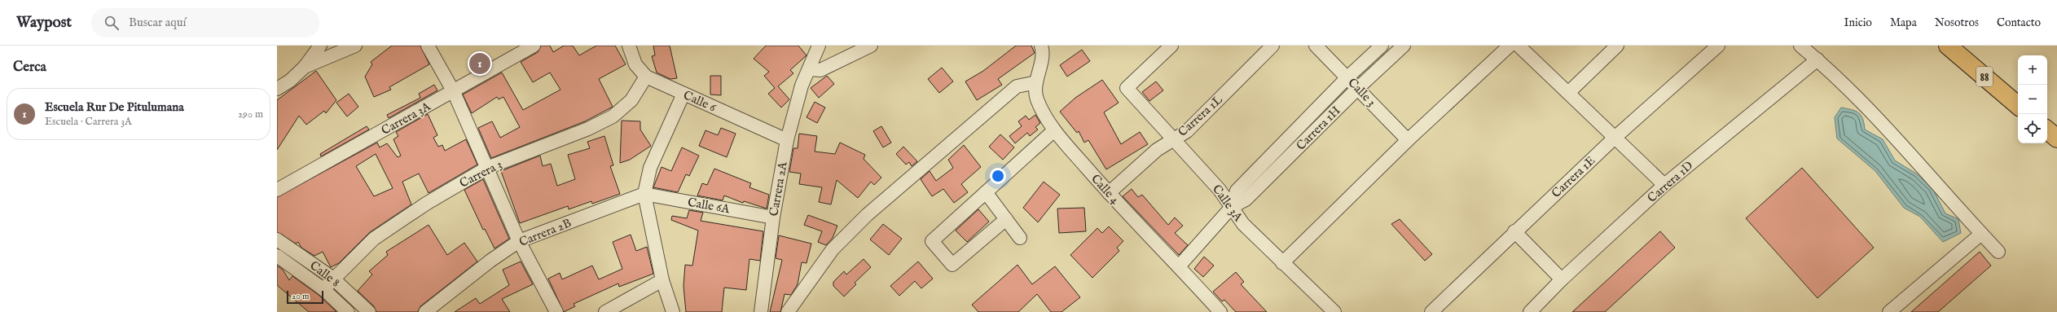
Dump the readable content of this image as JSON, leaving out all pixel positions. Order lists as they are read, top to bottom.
{
  "streets": {
    "highway": ["88"],
    "street": [
      "Calle 3",
      "Calle 6",
      "Carrera 1L",
      "Carrera 3A",
      "Carrera 1H",
      "Carrera 3",
      "Carrera 1E",
      "Carrera 1D",
      "Carrera 2A",
      "Calle 4",
      "Calle 3A",
      "Calle 6A",
      "Carrera 2B",
      "Calle 8"
    ]
  },
  "crossings": [
    ["Calle 3", "Carrera 1H"],
    ["Calle 6", "Carrera 3"],
    ["Calle 6", "Carrera 2A"],
    ["Carrera 1L", "Calle 4"],
    ["Carrera 1L", "Calle 3A"],
    ["Carrera 1H", "Calle 4"],
    ["Carrera 1H", "Calle 3A"],
    ["Carrera 3", "Calle 8"],
    ["Carrera 2A", "Calle 6A"],
    ["Calle 6A", "Carrera 2B"]
  ],
  "scale_bar": "20 m",
  "page": {
    "header": "Waypost",
    "search": "Buscar aquí",
    "nav": [
      "Inicio",
      "Mapa",
      "Nosotros",
      "Contacto"
    ],
    "heading": "Cerca",
    "pins": "1",
    "map_buttons": ["+", "−"],
    "list": [
      {
        "mark": "1",
        "name": "Escuela Rur De Pitulumana",
        "note": "Escuela · Carrera 3A",
        "value": "290 m"
      }
    ],
    "scale": "20 m"
  }
}
